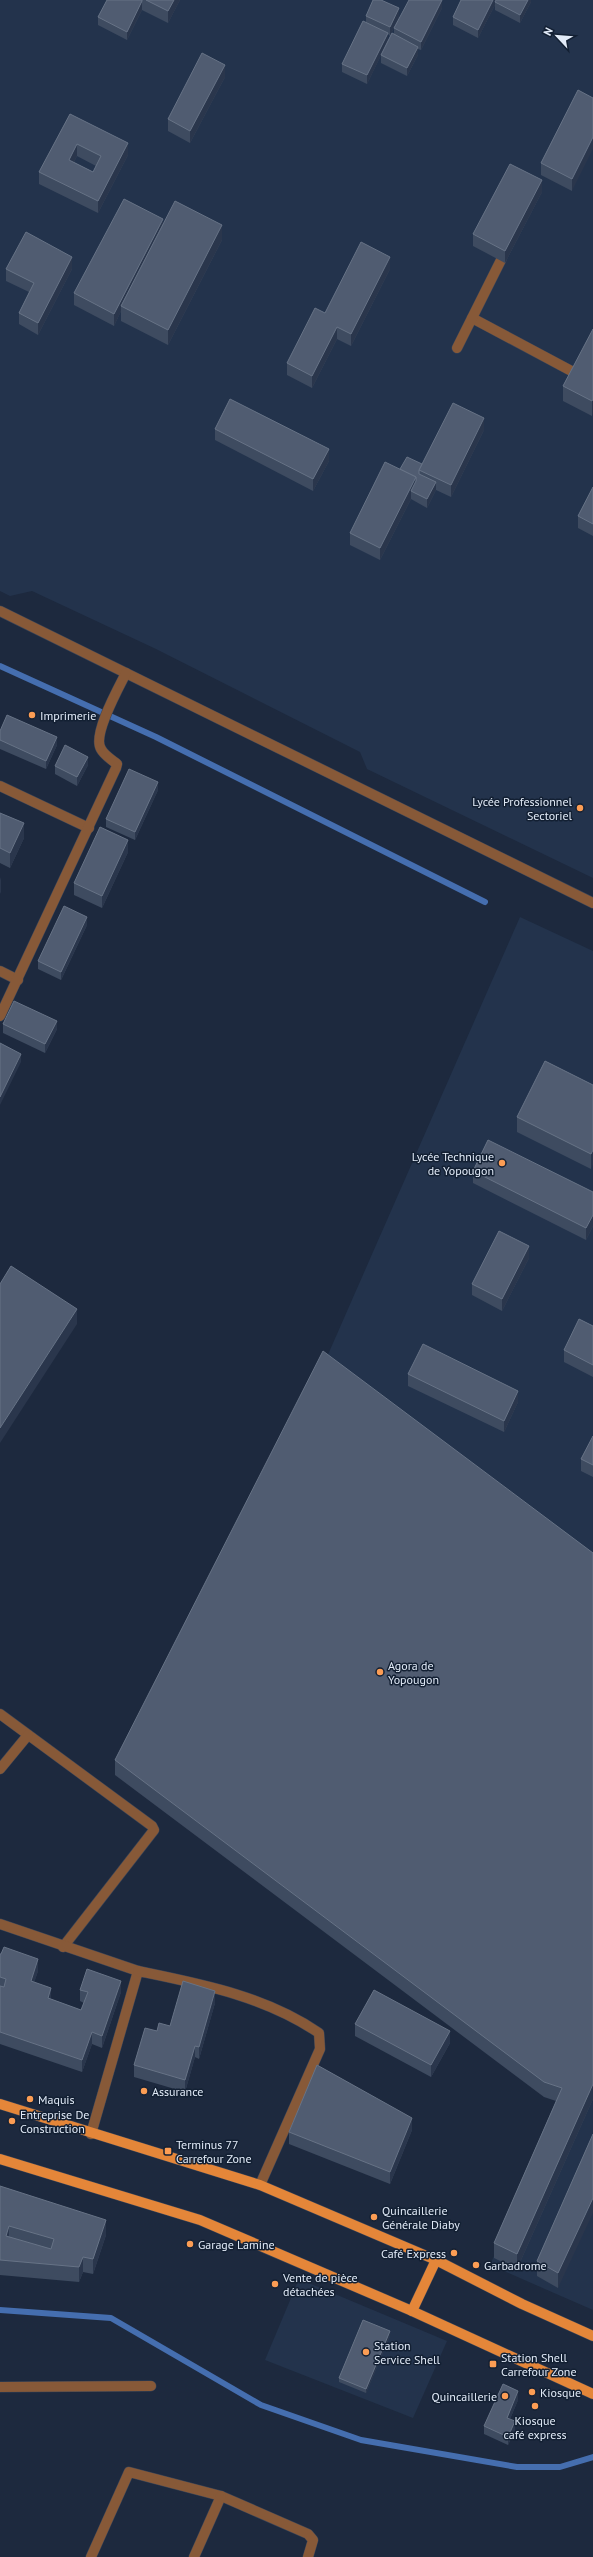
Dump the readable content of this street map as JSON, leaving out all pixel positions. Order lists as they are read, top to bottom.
{
  "places": {
    "other": [
      "Imprimerie",
      "Lycée Professionnel Sectoriel",
      "Lycée Technique de Yopougon",
      "Agora de Yopougon",
      "Assurance",
      "Maquis",
      "Entreprise De Construction",
      "Quincaillerie Générale Diaby",
      "Garage Lamine",
      "Café Express",
      "Garbadrome",
      "Vente de pièce détachées",
      "Station Service Shell",
      "Kiosque",
      "Quincaillerie",
      "Kiosque café express"
    ],
    "transit": ["Terminus 77 Carrefour Zone", "Station Shell Carrefour Zone"]
  },
  "north": "top left"
}
